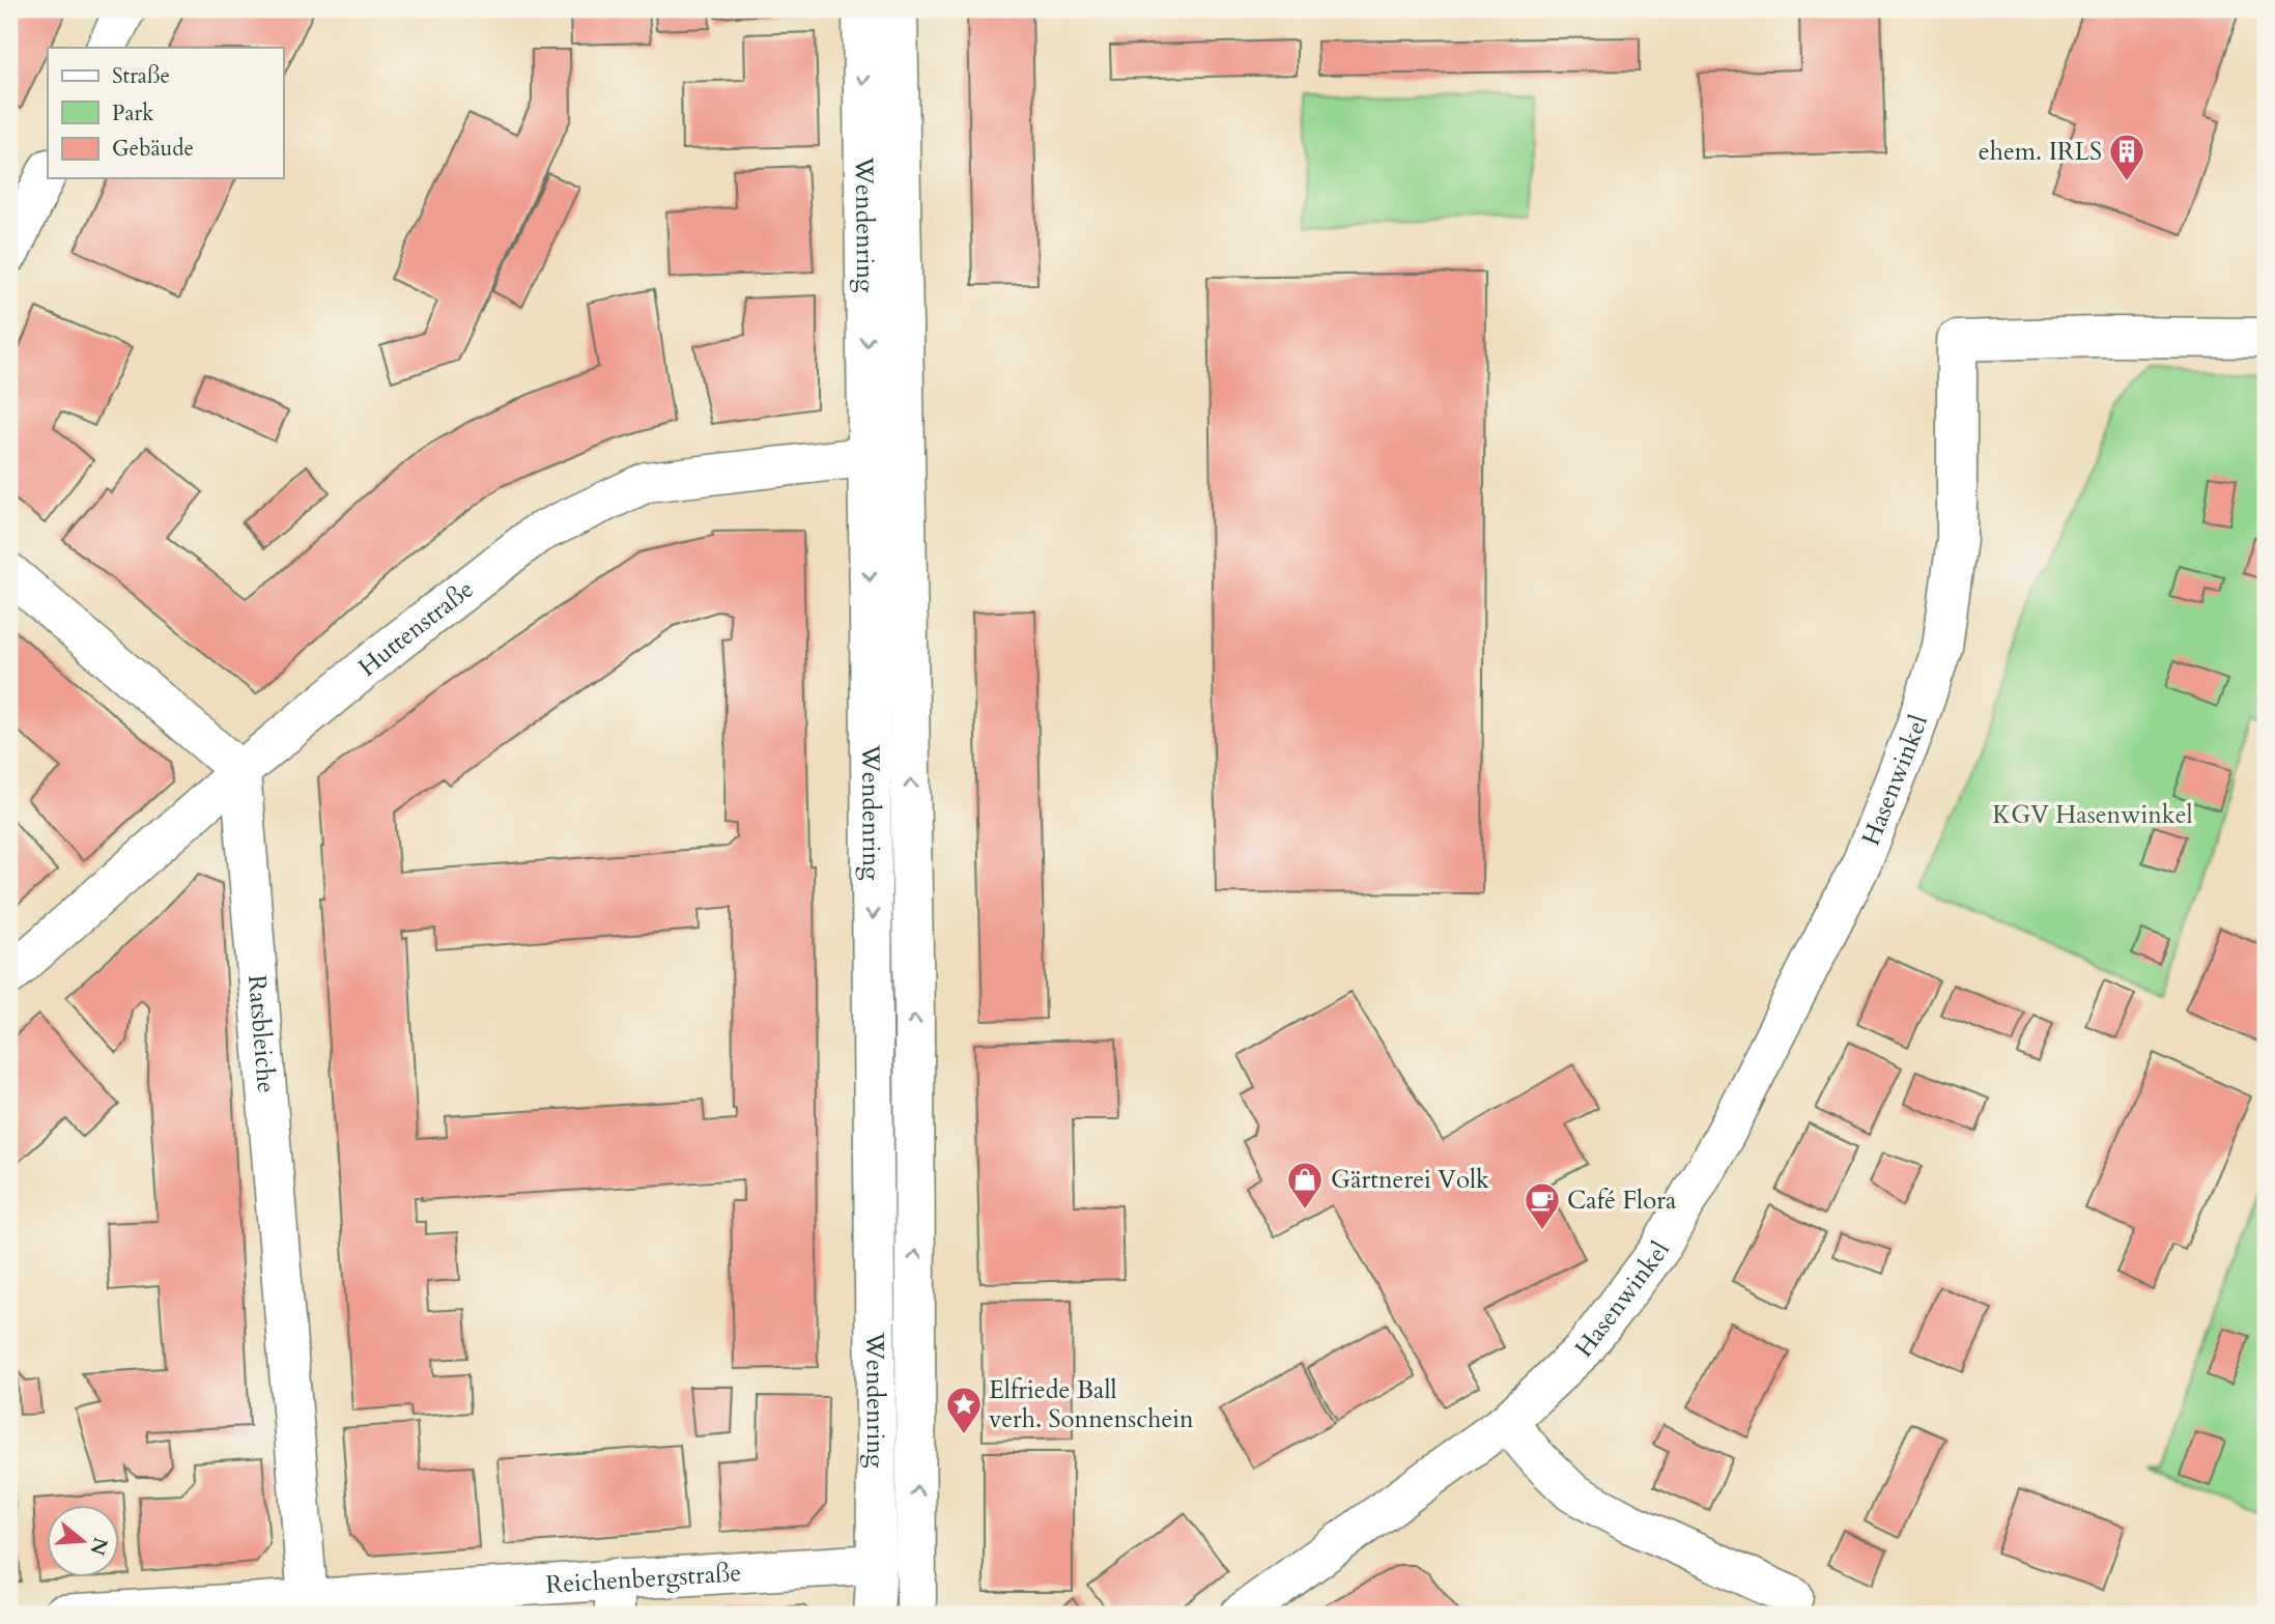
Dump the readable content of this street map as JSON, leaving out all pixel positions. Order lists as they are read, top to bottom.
{
  "streets": {
    "street": [
      "Wendenring",
      "Huttenstraße",
      "Hasenwinkel",
      "Ratsbleiche",
      "Reichenbergstraße"
    ]
  },
  "crossings": [
    ["Wendenring", "Huttenstraße"],
    ["Wendenring", "Reichenbergstraße"],
    ["Huttenstraße", "Ratsbleiche"],
    ["Ratsbleiche", "Reichenbergstraße"]
  ],
  "parks": ["KGV Hasenwinkel"],
  "places": {
    "building": ["ehem. IRLS"],
    "shop": ["Gärtnerei Volk"],
    "cafe": ["Café Flora"],
    "place": ["Elfriede Ball verh. Sonnenschein"]
  },
  "legend": ["Straße", "Park", "Gebäude"],
  "north": "right"
}
